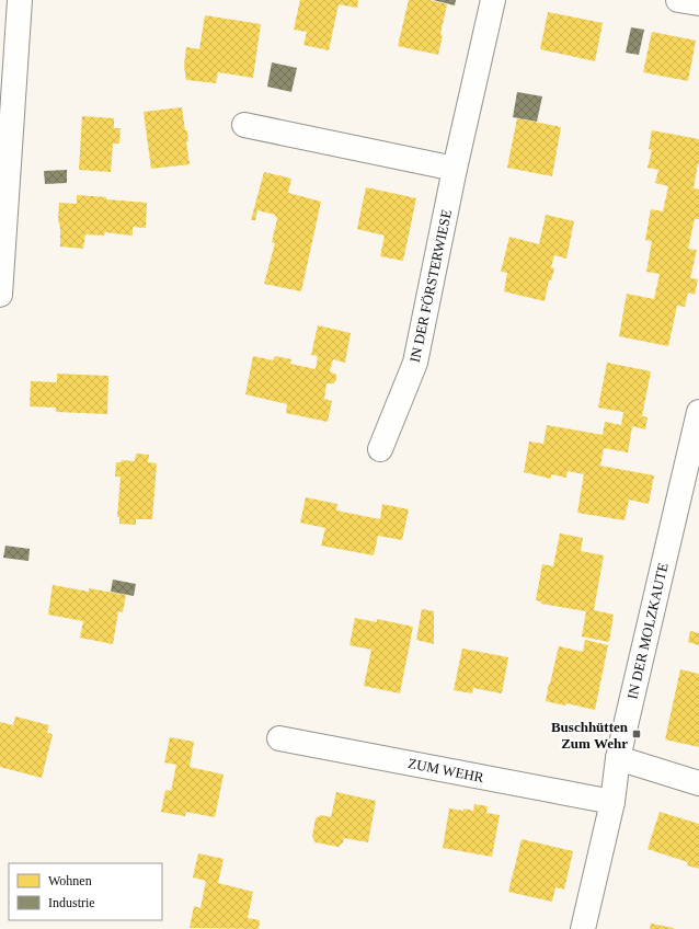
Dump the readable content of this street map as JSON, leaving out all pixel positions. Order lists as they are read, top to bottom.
{
  "streets": {
    "street": ["IN DER FÖRSTERWIESE", "IN DER MOLZKAUTE", "ZUM WEHR"]
  },
  "crossings": [
    ["IN DER MOLZKAUTE", "ZUM WEHR"]
  ],
  "places": {
    "transit": ["Buschhütten Zum Wehr"]
  },
  "legend": ["Wohnen", "Industrie"]
}
